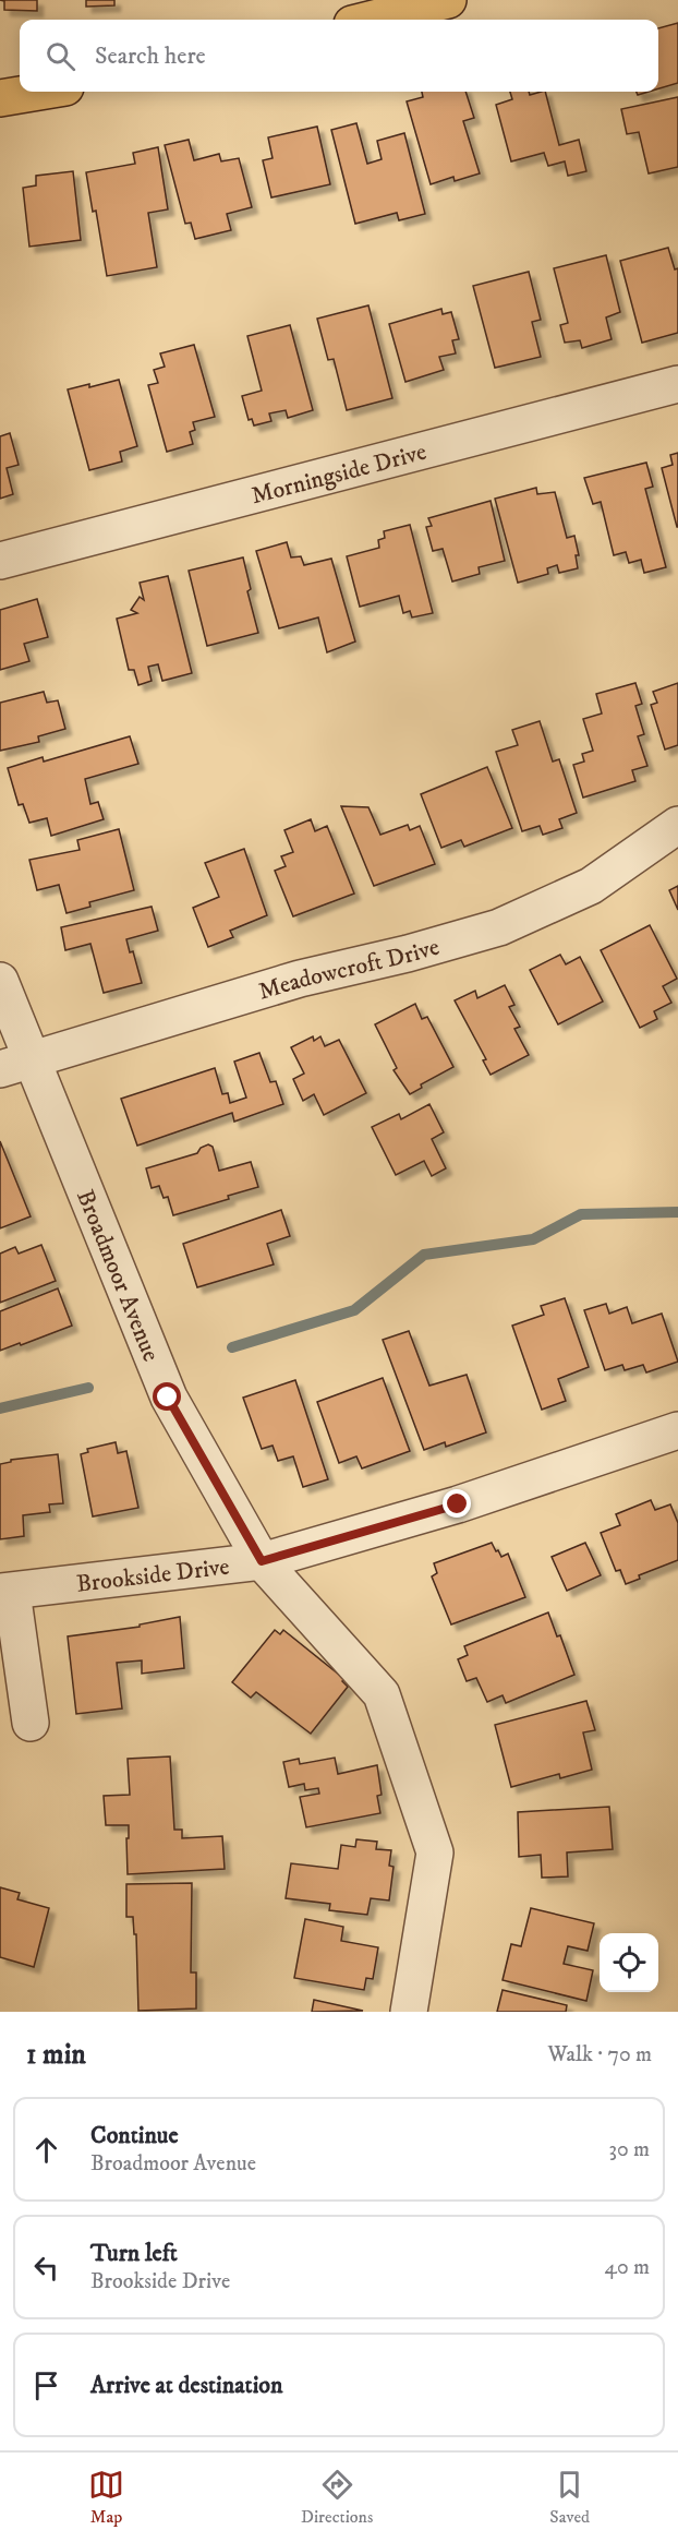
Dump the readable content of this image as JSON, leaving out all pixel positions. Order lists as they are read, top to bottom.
{
  "streets": {
    "street": [
      "Morningside Drive",
      "Meadowcroft Drive",
      "Broadmoor Avenue",
      "Brookside Drive"
    ]
  },
  "crossings": [
    ["Meadowcroft Drive", "Broadmoor Avenue"],
    ["Broadmoor Avenue", "Brookside Drive"]
  ],
  "page": {
    "search": "Search here",
    "heading": ["1 min", "Walk · 70 m"],
    "list": [
      ["Continue", "Broadmoor Avenue", "30 m"],
      ["Turn left", "Brookside Drive", "40 m"],
      "Arrive at destination"
    ],
    "nav": ["Map", "Directions", "Saved"]
  }
}
